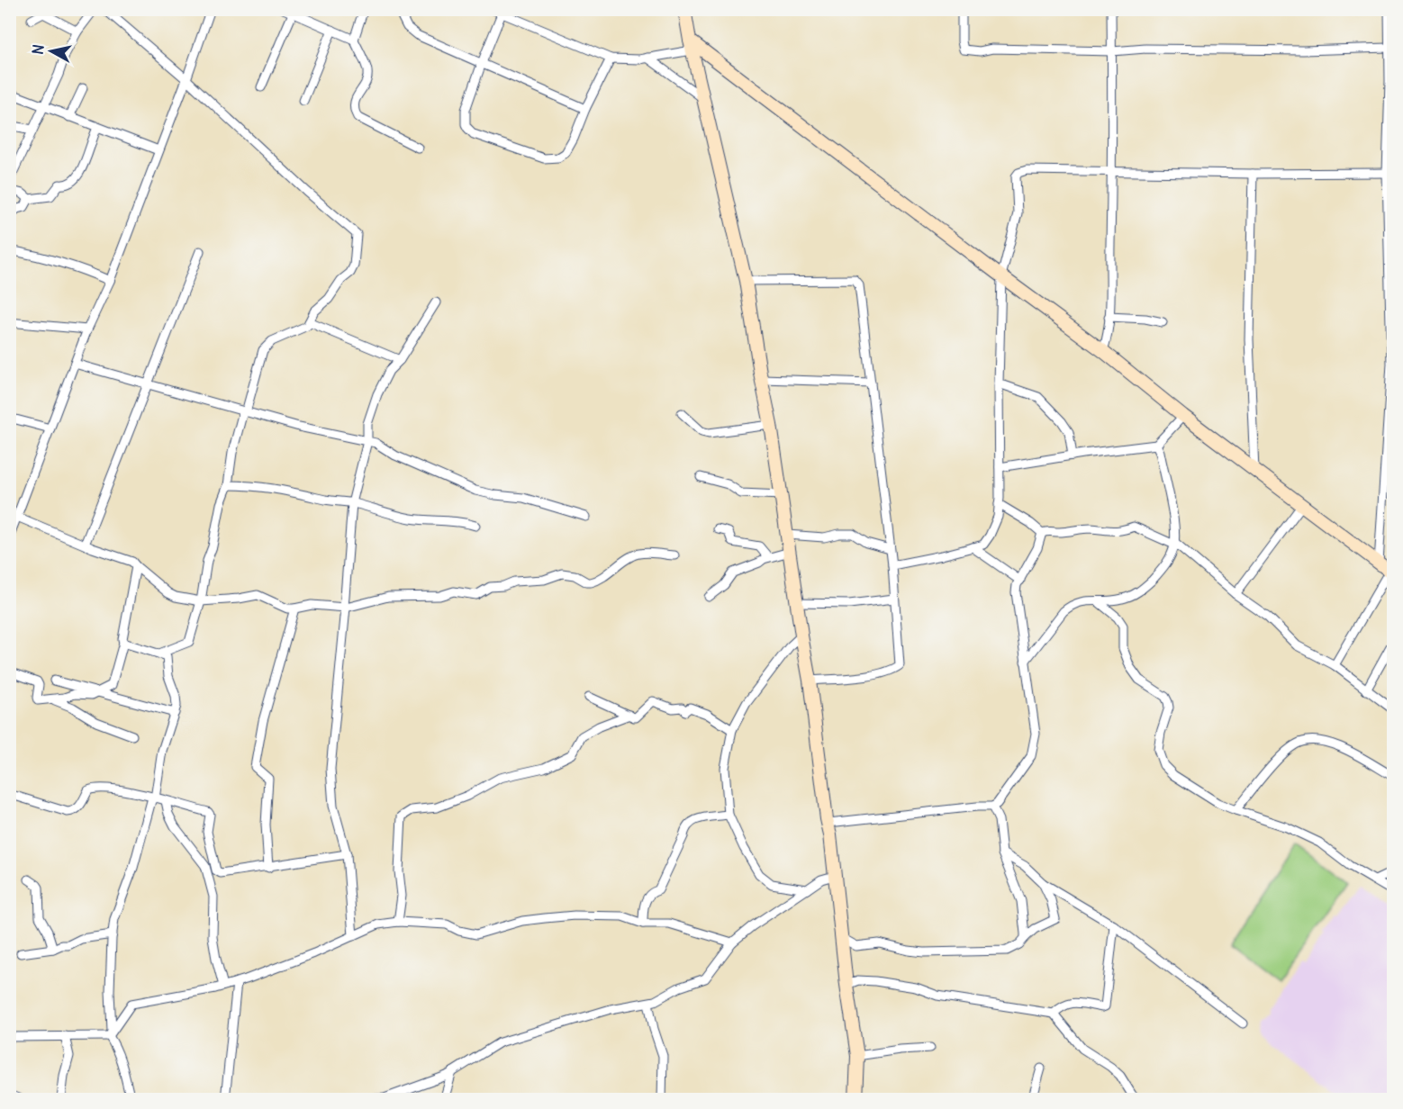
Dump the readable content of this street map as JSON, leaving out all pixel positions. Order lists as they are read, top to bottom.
{
  "north": "left"
}
